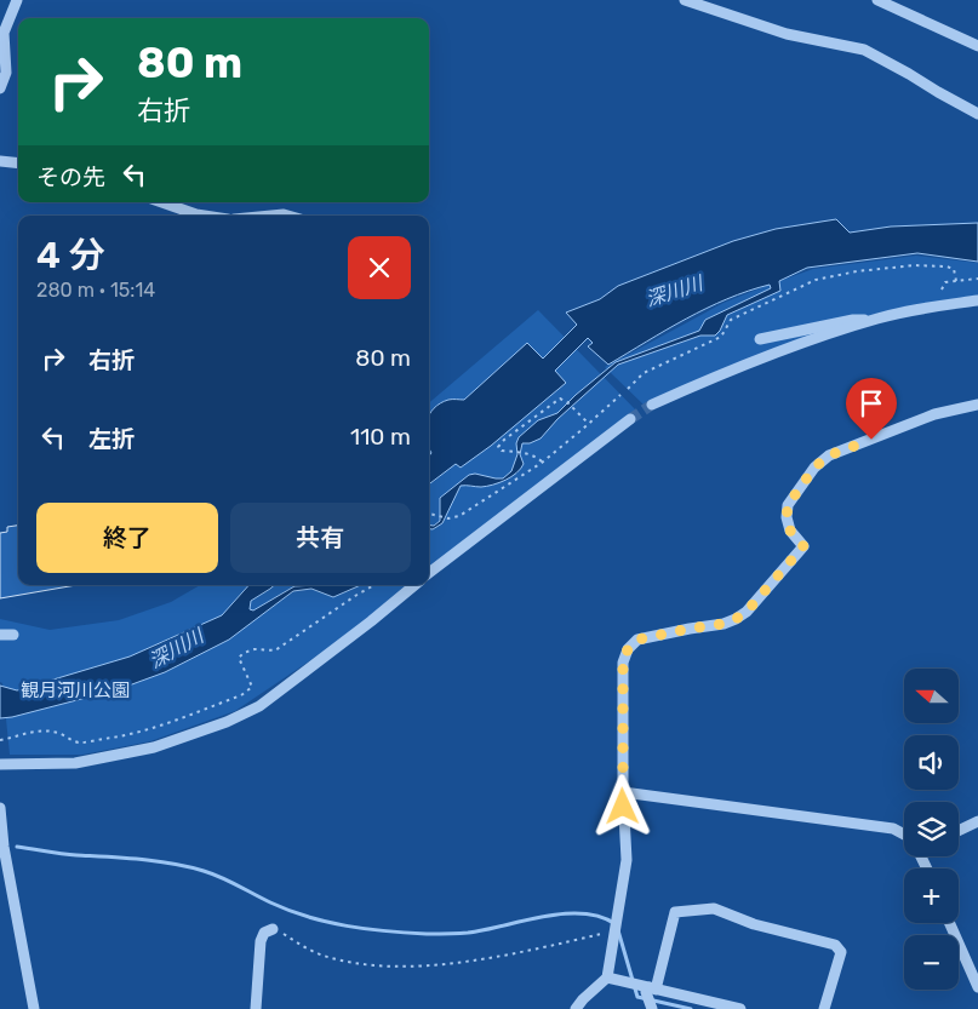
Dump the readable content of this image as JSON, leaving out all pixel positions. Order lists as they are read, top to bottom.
{
  "water": ["深川川"],
  "parks": ["観月河川公園"],
  "north": "left",
  "page": {
    "turn": ["80 m", "右折"],
    "then": "その先",
    "heading": ["4 分", "280 m · 15:14"],
    "list": [
      {
        "name": "右折",
        "value": "80 m"
      },
      {
        "name": "左折",
        "value": "110 m"
      }
    ],
    "buttons": ["終了", "共有"],
    "map_buttons": ["+", "−"]
  }
}
